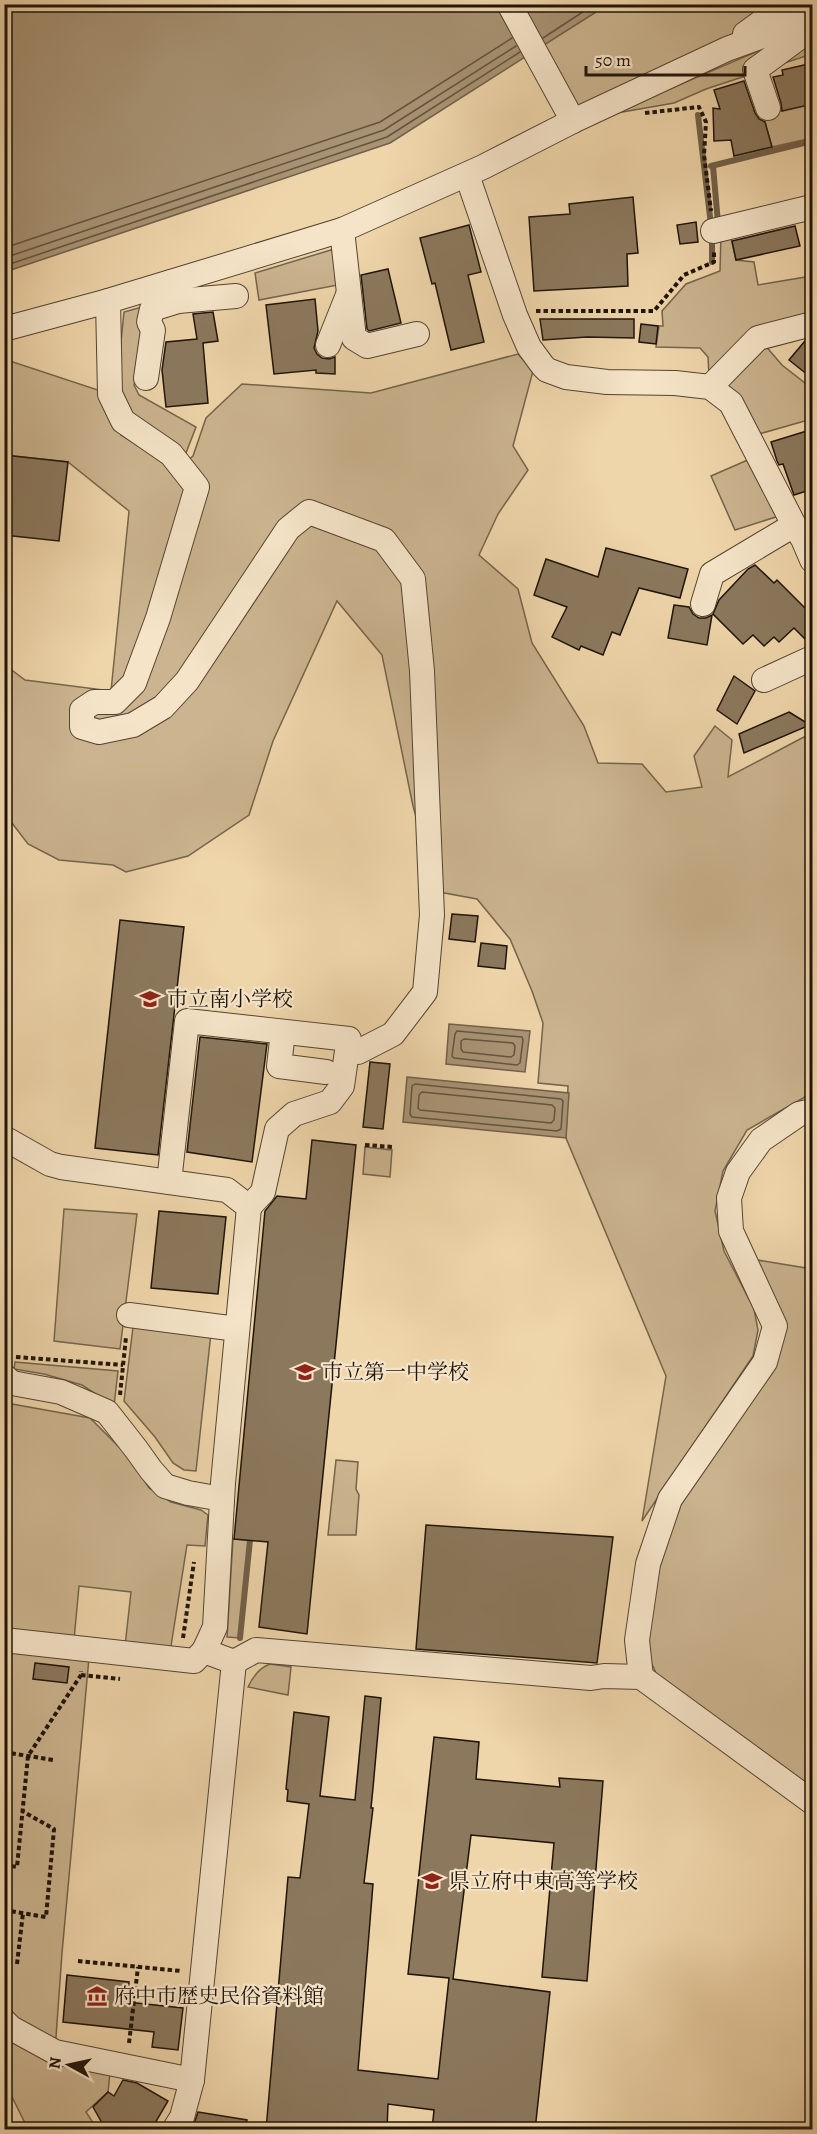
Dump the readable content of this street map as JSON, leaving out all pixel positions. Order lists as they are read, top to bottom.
{
  "places": {
    "school or university": ["市立南小学校", "市立第一中学校", "県立府中東高等学校"],
    "museum": ["府中市歴史民俗資料館"]
  },
  "scale_bar": "50 m",
  "north": "left"
}
